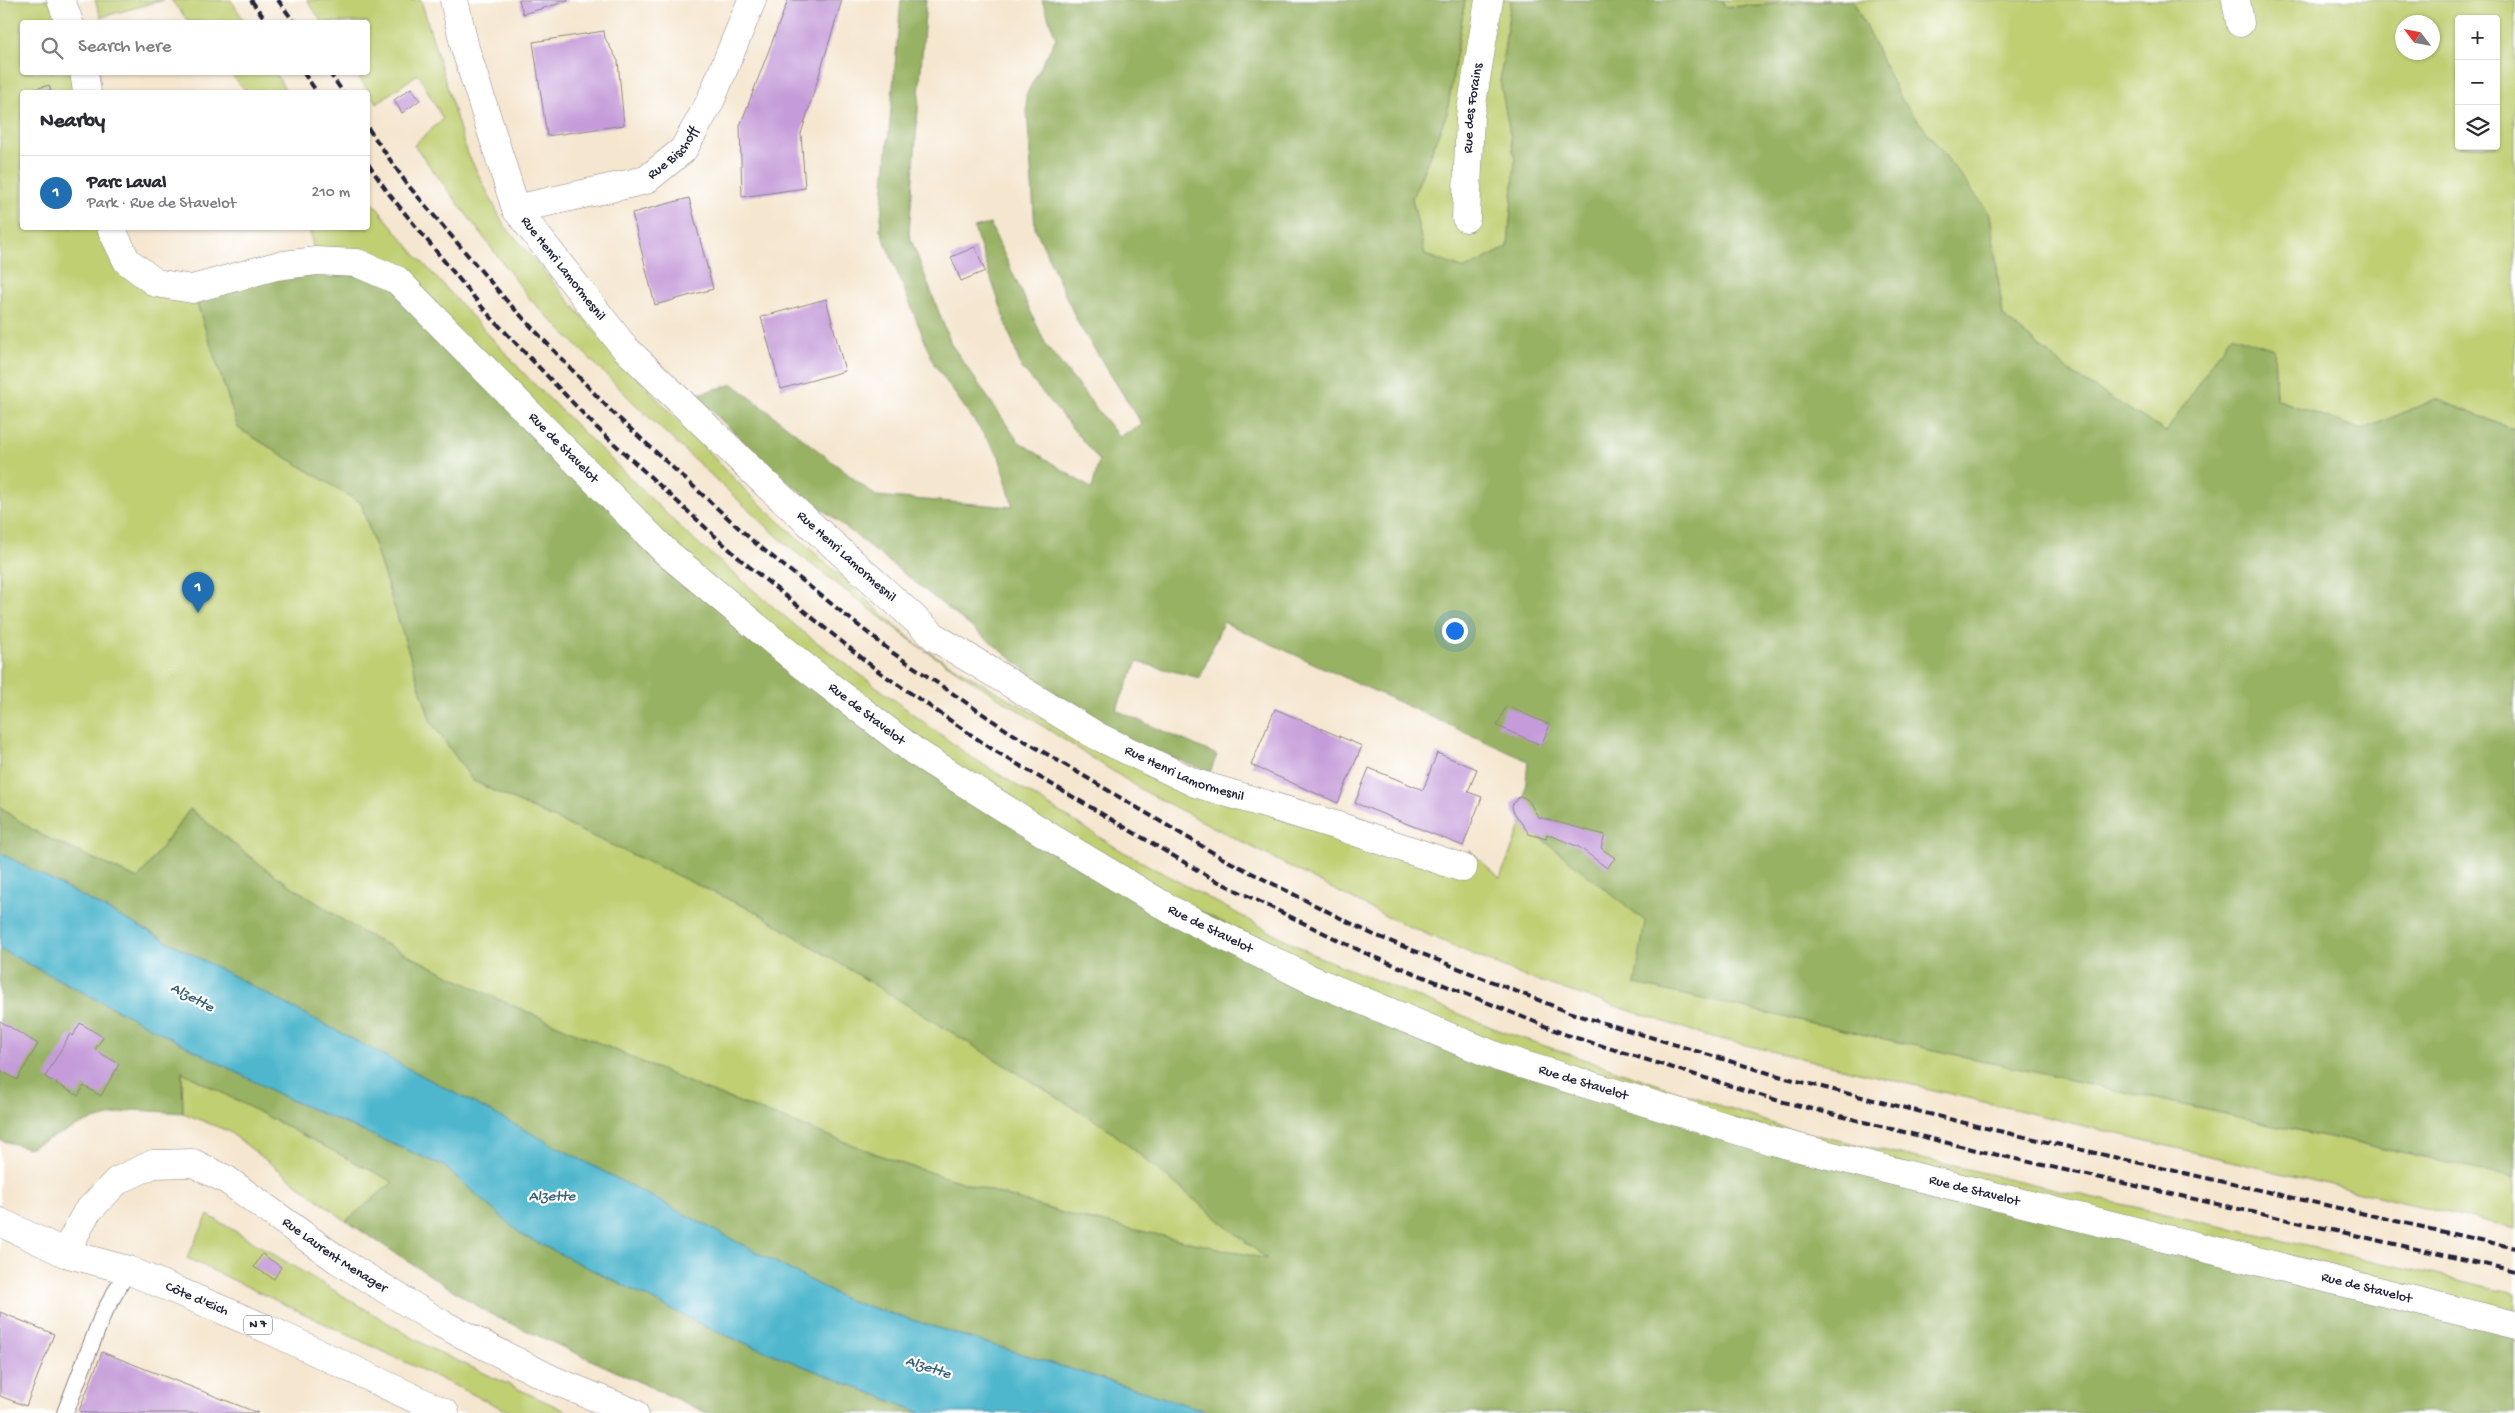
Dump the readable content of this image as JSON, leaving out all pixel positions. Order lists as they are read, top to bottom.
{
  "streets": {
    "street": [
      "Rue des Forains",
      "Rue Bischoff",
      "Rue Henri Lamormesnil",
      "Rue de Stavelot",
      "Rue Laurent Menager",
      "Côte d'Eich",
      "N 7"
    ]
  },
  "crossings": [
    ["Rue Bischoff", "Rue Henri Lamormesnil"],
    ["Rue Laurent Menager", "Côte d'Eich"]
  ],
  "water": ["Alzette"],
  "north": "top left",
  "page": {
    "map_buttons": ["+", "−"],
    "search": "Search here",
    "heading": "Nearby",
    "list": [
      {
        "mark": "1",
        "name": "Parc Laval",
        "note": "Park · Rue de Stavelot",
        "value": "210 m"
      }
    ],
    "pins": "1"
  }
}
